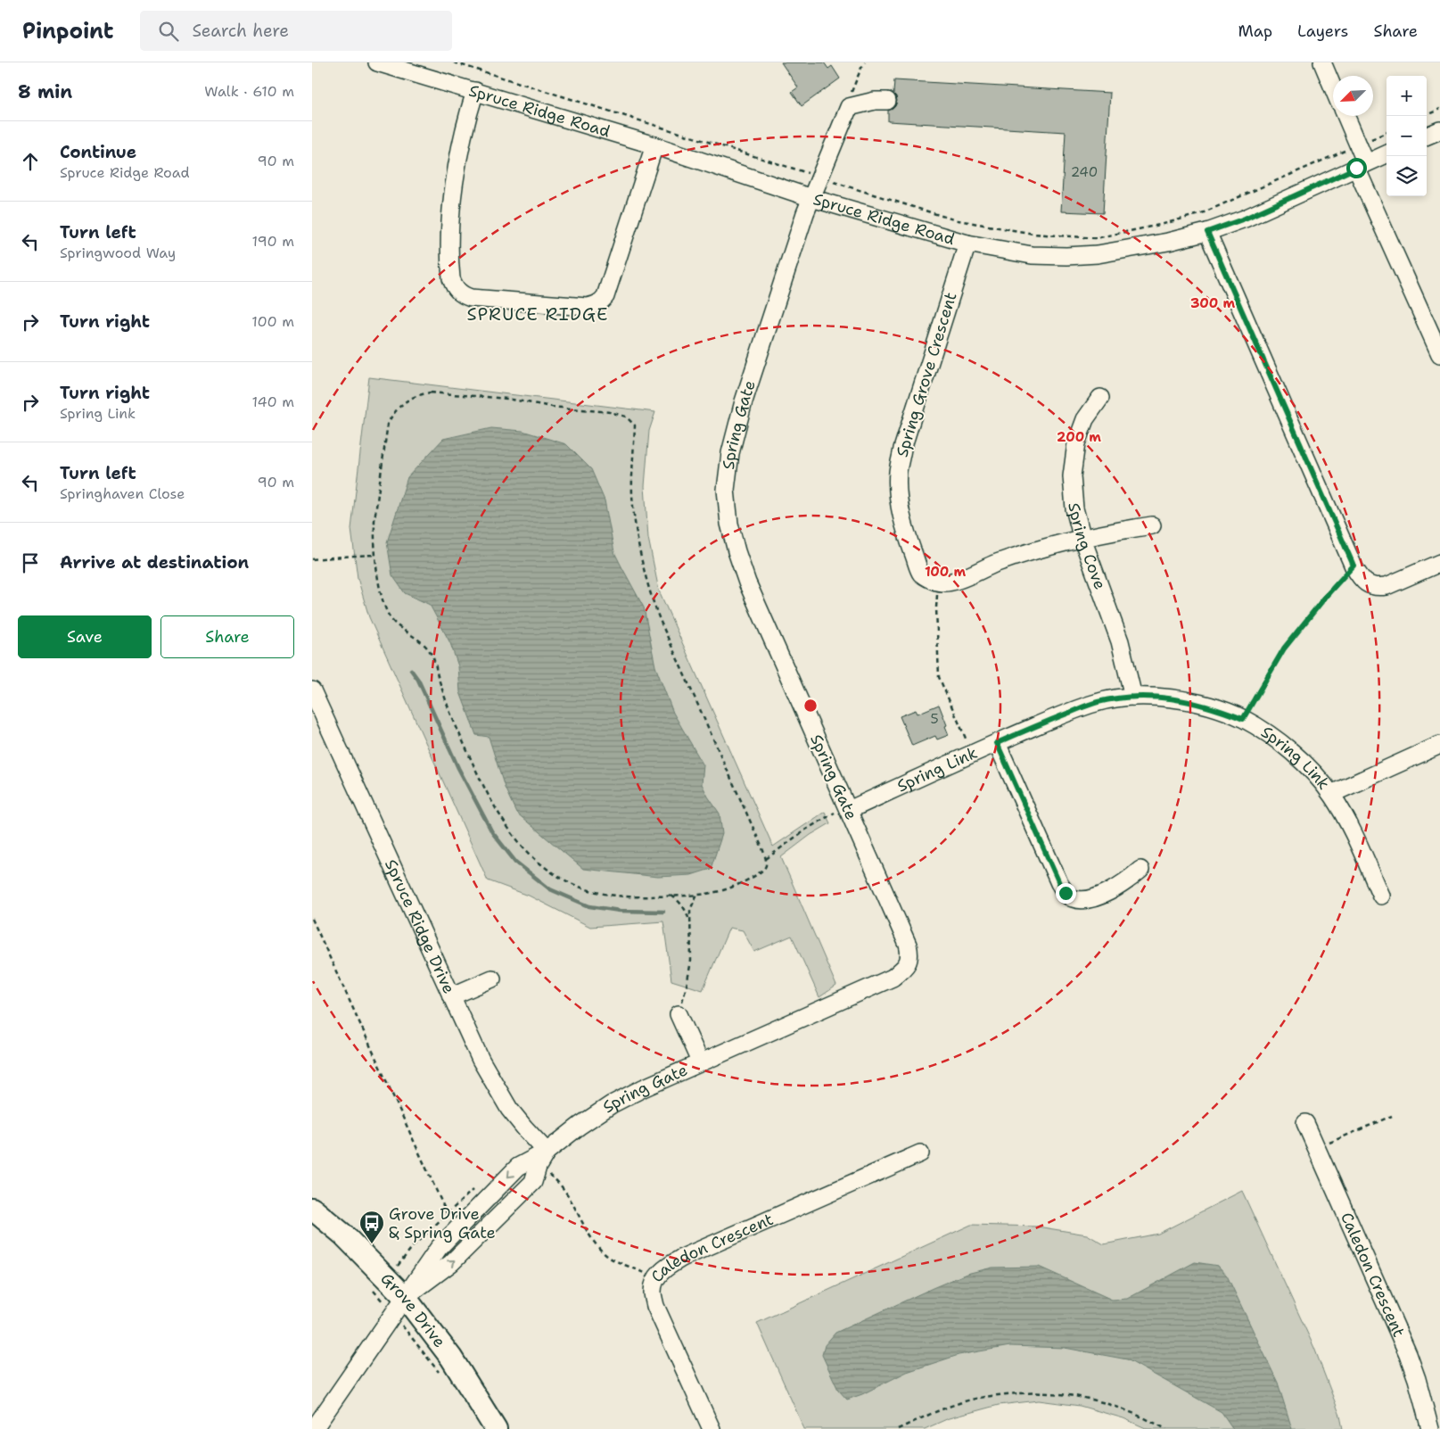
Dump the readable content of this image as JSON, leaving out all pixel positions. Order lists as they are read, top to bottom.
{
  "streets": {
    "main road": ["Grove Drive"],
    "street": [
      "Spruce Ridge Road",
      "Spring Grove Crescent",
      "Spring Gate",
      "Spring Cove",
      "Spring Link",
      "Spruce Ridge Drive",
      "Caledon Crescent"
    ]
  },
  "crossings": [
    ["Spruce Ridge Road", "Spring Grove Crescent"],
    ["Spruce Ridge Road", "Spring Gate"],
    ["Spring Gate", "Spring Link"],
    ["Spring Gate", "Spruce Ridge Drive"],
    ["Spring Gate", "Grove Drive"],
    ["Spring Cove", "Spring Link"]
  ],
  "districts": ["SPRUCE RIDGE"],
  "places": {
    "bus stop": ["Grove Drive & Spring Gate"]
  },
  "house_numbers": ["240", "5"],
  "north": "bottom left",
  "page": {
    "header": "Pinpoint",
    "search": "Search here",
    "nav": ["Map", "Layers", "Share"],
    "heading": ["8 min", "Walk · 610 m"],
    "map_buttons": ["+", "−"],
    "list": [
      ["Continue", "Spruce Ridge Road", "90 m"],
      ["Turn left", "Springwood Way", "190 m"],
      ["Turn right", "100 m"],
      ["Turn right", "Spring Link", "140 m"],
      ["Turn left", "Springhaven Close", "90 m"],
      "Arrive at destination"
    ],
    "buttons": ["Save", "Share"]
  },
  "rings": ["300 m", "200 m", "100 m"]
}
